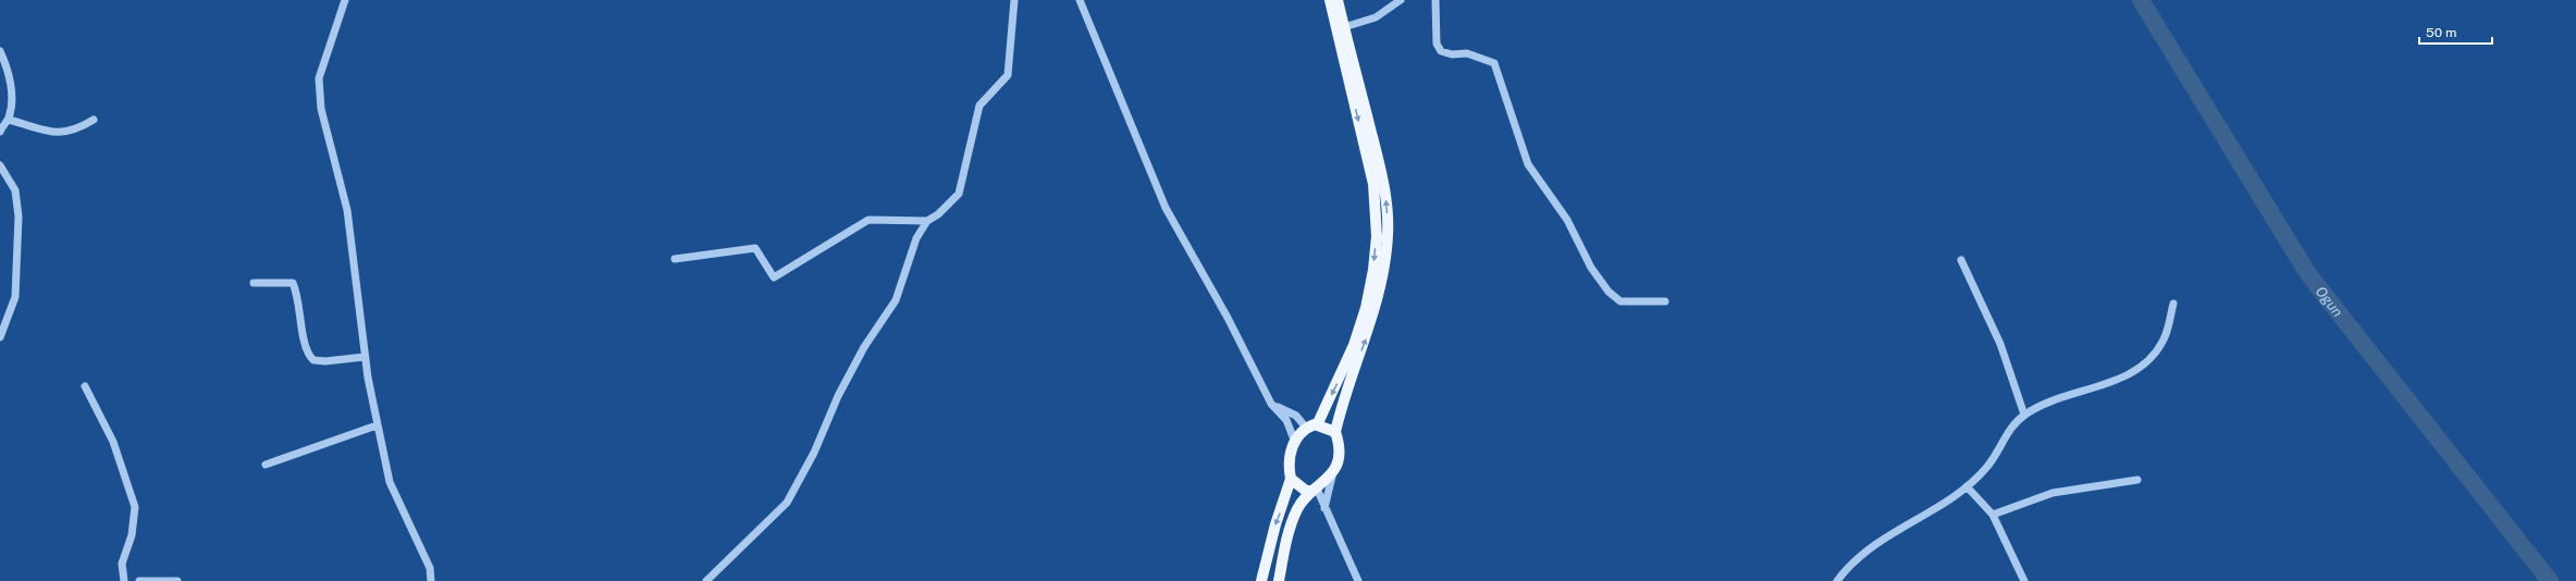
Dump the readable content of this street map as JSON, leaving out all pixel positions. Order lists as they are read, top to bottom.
{
  "water": ["Ogun"],
  "scale_bar": "50 m"
}
